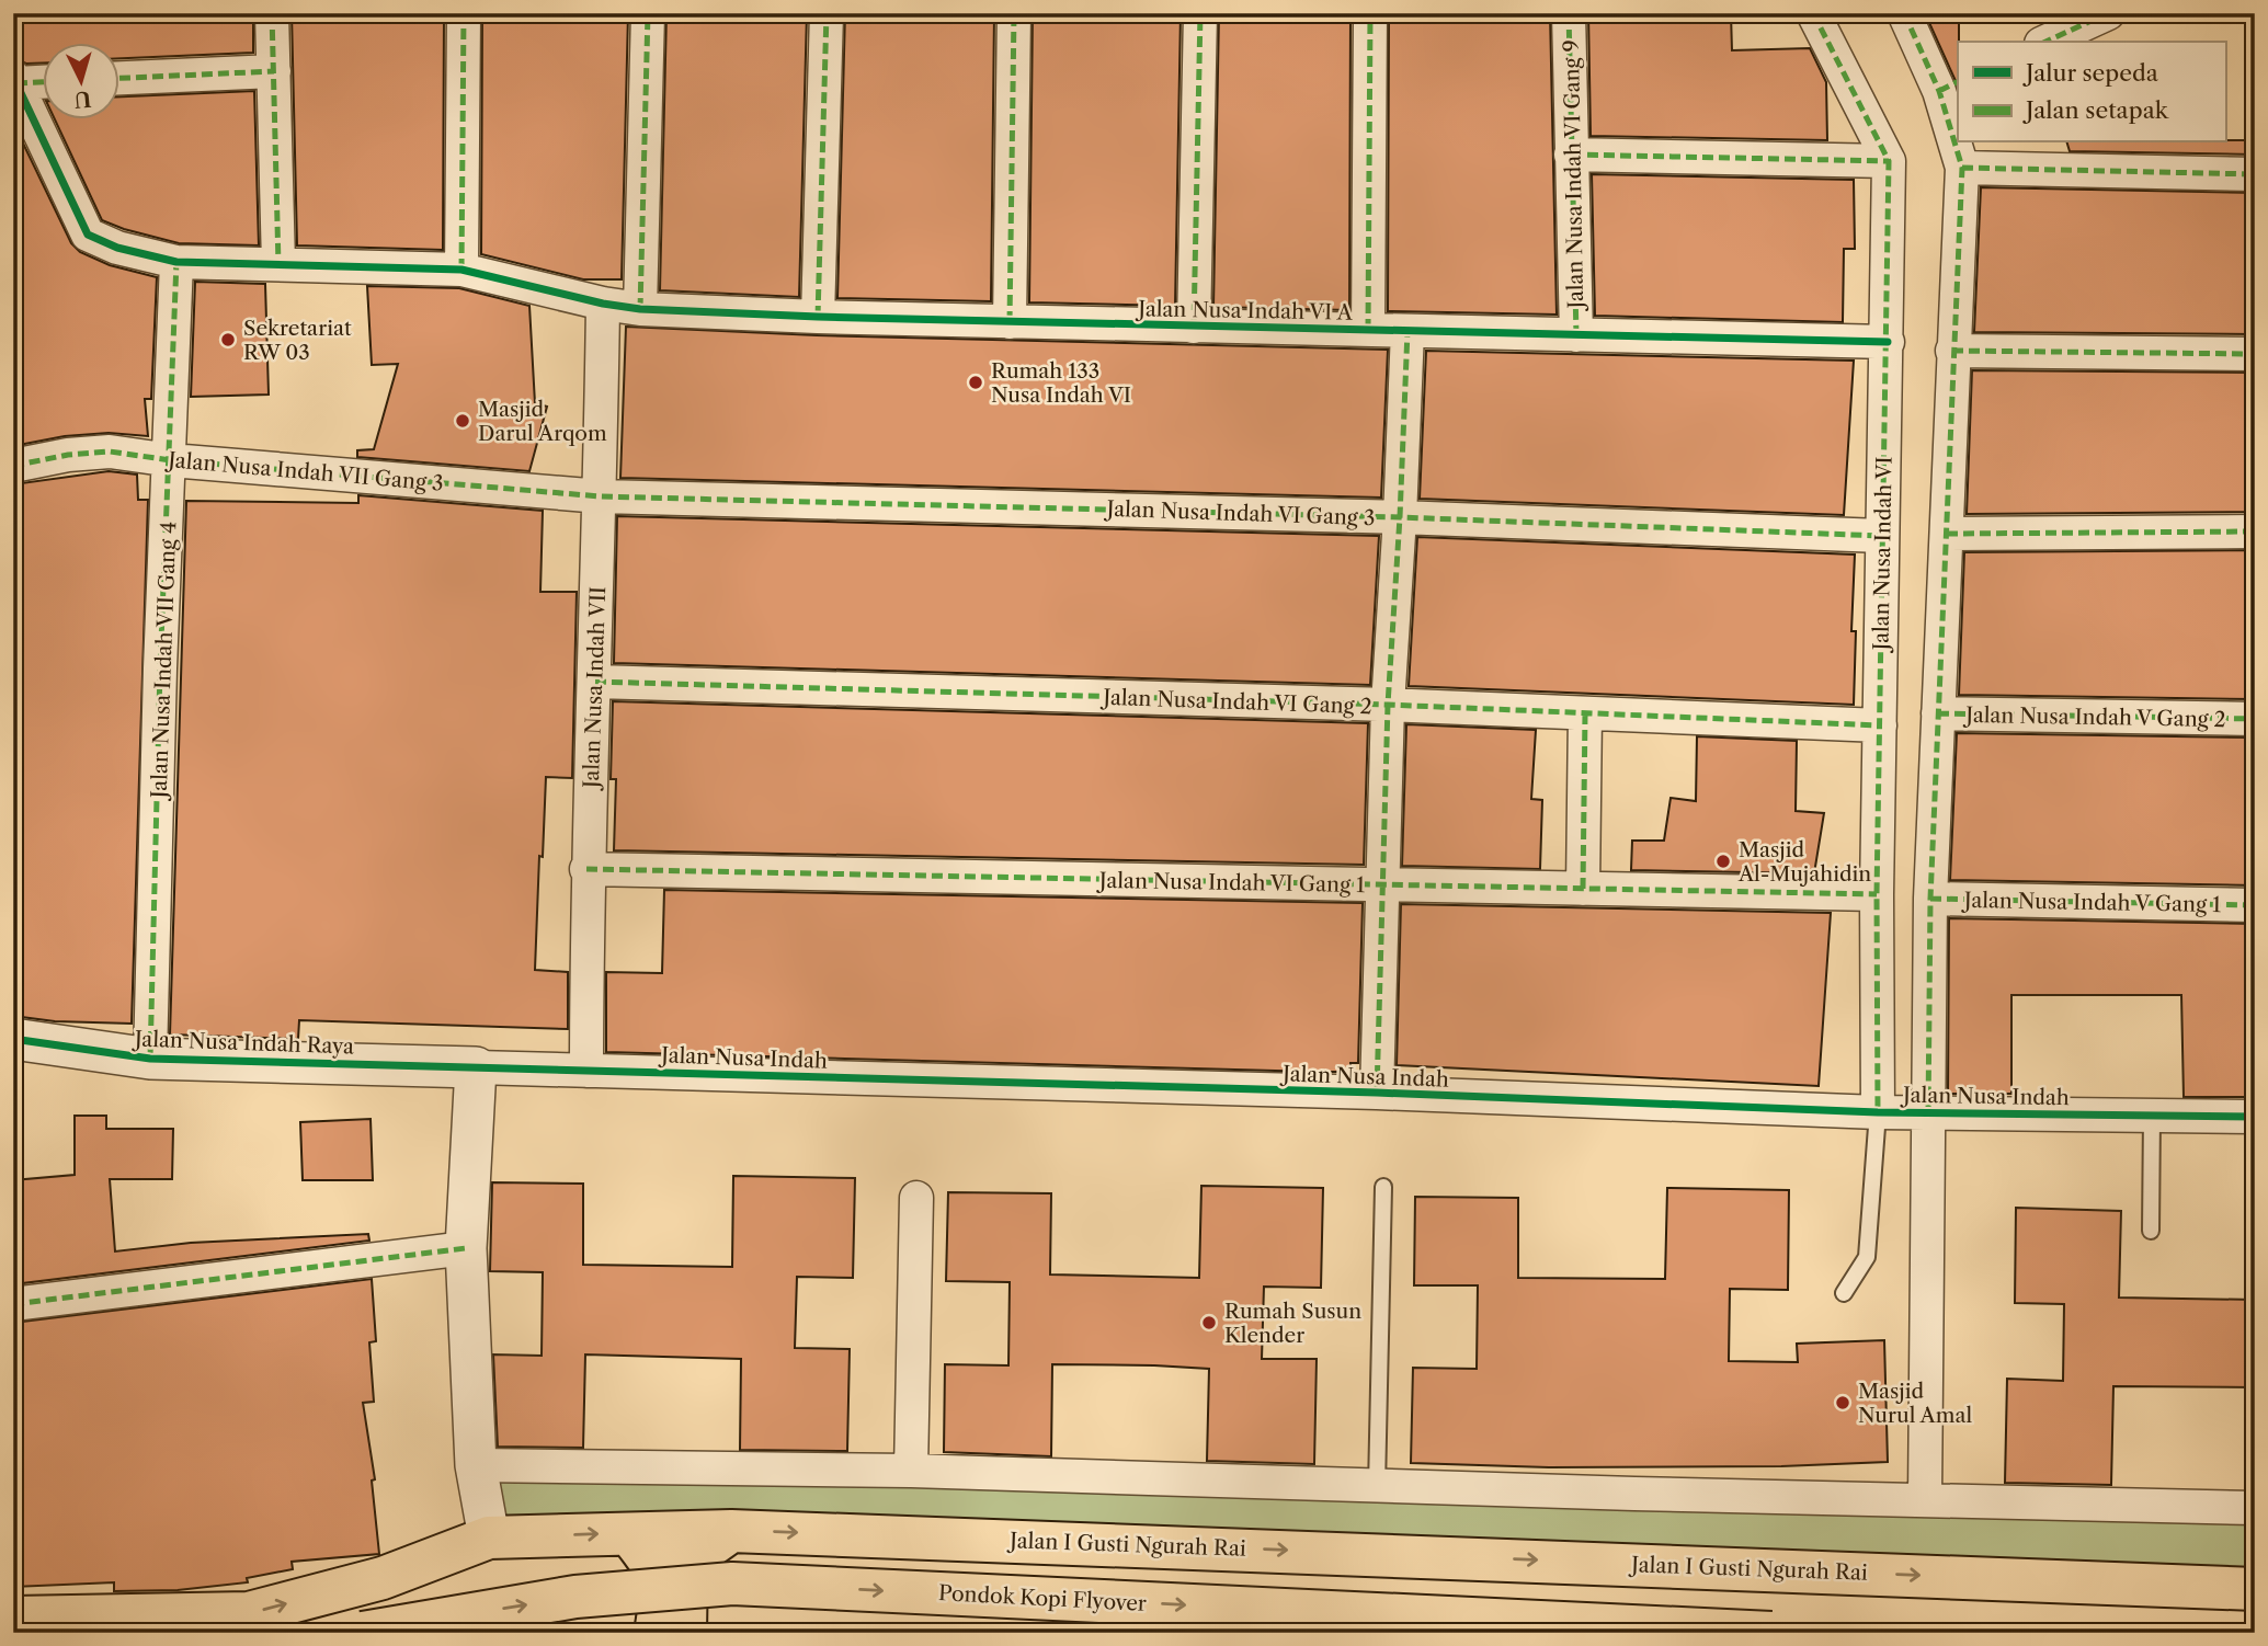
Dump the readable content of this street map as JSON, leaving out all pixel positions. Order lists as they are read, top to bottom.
{
  "streets": {
    "main road": ["Jalan I Gusti Ngurah Rai", "Pondok Kopi Flyover"],
    "street": [
      "Jalan Nusa Indah VI Gang 9",
      "Jalan Nusa Indah VI A",
      "Jalan Nusa Indah VII Gang 3",
      "Jalan Nusa Indah VI Gang 3",
      "Jalan Nusa Indah VI",
      "Jalan Nusa Indah VII Gang 4",
      "Jalan Nusa Indah VII",
      "Jalan Nusa Indah VI Gang 2",
      "Jalan Nusa Indah V Gang 2",
      "Jalan Nusa Indah VI Gang 1",
      "Jalan Nusa Indah V Gang 1",
      "Jalan Nusa Indah Raya",
      "Jalan Nusa Indah"
    ]
  },
  "crossings": [
    ["Jalan Nusa Indah VI Gang 9", "Jalan Nusa Indah VI A"],
    ["Jalan Nusa Indah VI A", "Jalan Nusa Indah VI"],
    ["Jalan Nusa Indah VI A", "Jalan Nusa Indah VII Gang 4"],
    ["Jalan Nusa Indah VI A", "Jalan Nusa Indah VII"],
    ["Jalan Nusa Indah VII Gang 3", "Jalan Nusa Indah VI Gang 3"],
    ["Jalan Nusa Indah VII Gang 3", "Jalan Nusa Indah VII Gang 4"],
    ["Jalan Nusa Indah VII Gang 3", "Jalan Nusa Indah VII"],
    ["Jalan Nusa Indah VI Gang 3", "Jalan Nusa Indah VI"],
    ["Jalan Nusa Indah VI Gang 3", "Jalan Nusa Indah VII"],
    ["Jalan Nusa Indah VI", "Jalan Nusa Indah VI Gang 2"],
    ["Jalan Nusa Indah VI", "Jalan Nusa Indah VI Gang 1"],
    ["Jalan Nusa Indah VI", "Jalan Nusa Indah"],
    ["Jalan Nusa Indah VII Gang 4", "Jalan Nusa Indah Raya"],
    ["Jalan Nusa Indah VII", "Jalan Nusa Indah VI Gang 2"],
    ["Jalan Nusa Indah VII", "Jalan Nusa Indah VI Gang 1"],
    ["Jalan Nusa Indah VII", "Jalan Nusa Indah"],
    ["Jalan Nusa Indah Raya", "Jalan Nusa Indah"]
  ],
  "one_way": ["Jalan I Gusti Ngurah Rai", "Pondok Kopi Flyover"],
  "places": [
    "Sekretariat RW 03",
    "Rumah 133 Nusa Indah VI",
    "Masjid Darul Arqom",
    "Masjid Al-Mujahidin",
    "Rumah Susun Klender",
    "Masjid Nurul Amal"
  ],
  "legend": ["Jalur sepeda", "Jalan setapak"],
  "north": "bottom"
}
